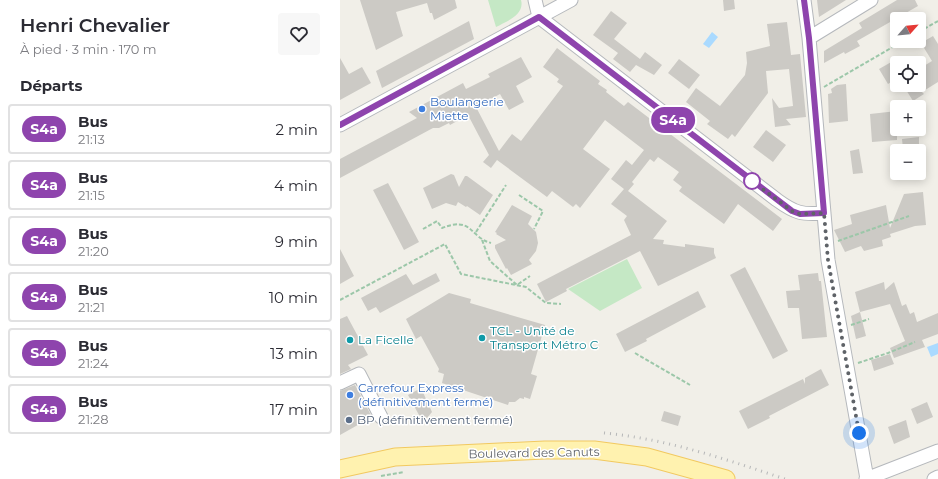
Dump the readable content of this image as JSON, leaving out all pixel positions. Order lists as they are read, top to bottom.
{
  "streets": {
    "main road": ["Boulevard des Canuts"]
  },
  "places": [
    "Boulangerie Miette",
    "TCL - Unité de Transport Métro C",
    "La Ficelle",
    "Carrefour Express (définitivement fermé)",
    "BP (définitivement fermé)"
  ],
  "lines": ["bus line S4a"],
  "north": "top right",
  "page": {
    "heading": [
      ["Henri Chevalier", "À pied · 3 min · 170 m"],
      "Départs"
    ],
    "on_map": "S4a",
    "map_buttons": ["+", "−"],
    "list": [
      {
        "mark": "S4a",
        "name": "Bus",
        "note": "21:13",
        "value": "2 min"
      },
      {
        "mark": "S4a",
        "name": "Bus",
        "note": "21:15",
        "value": "4 min"
      },
      {
        "mark": "S4a",
        "name": "Bus",
        "note": "21:20",
        "value": "9 min"
      },
      {
        "mark": "S4a",
        "name": "Bus",
        "note": "21:21",
        "value": "10 min"
      },
      {
        "mark": "S4a",
        "name": "Bus",
        "note": "21:24",
        "value": "13 min"
      },
      {
        "mark": "S4a",
        "name": "Bus",
        "note": "21:28",
        "value": "17 min"
      }
    ]
  }
}
